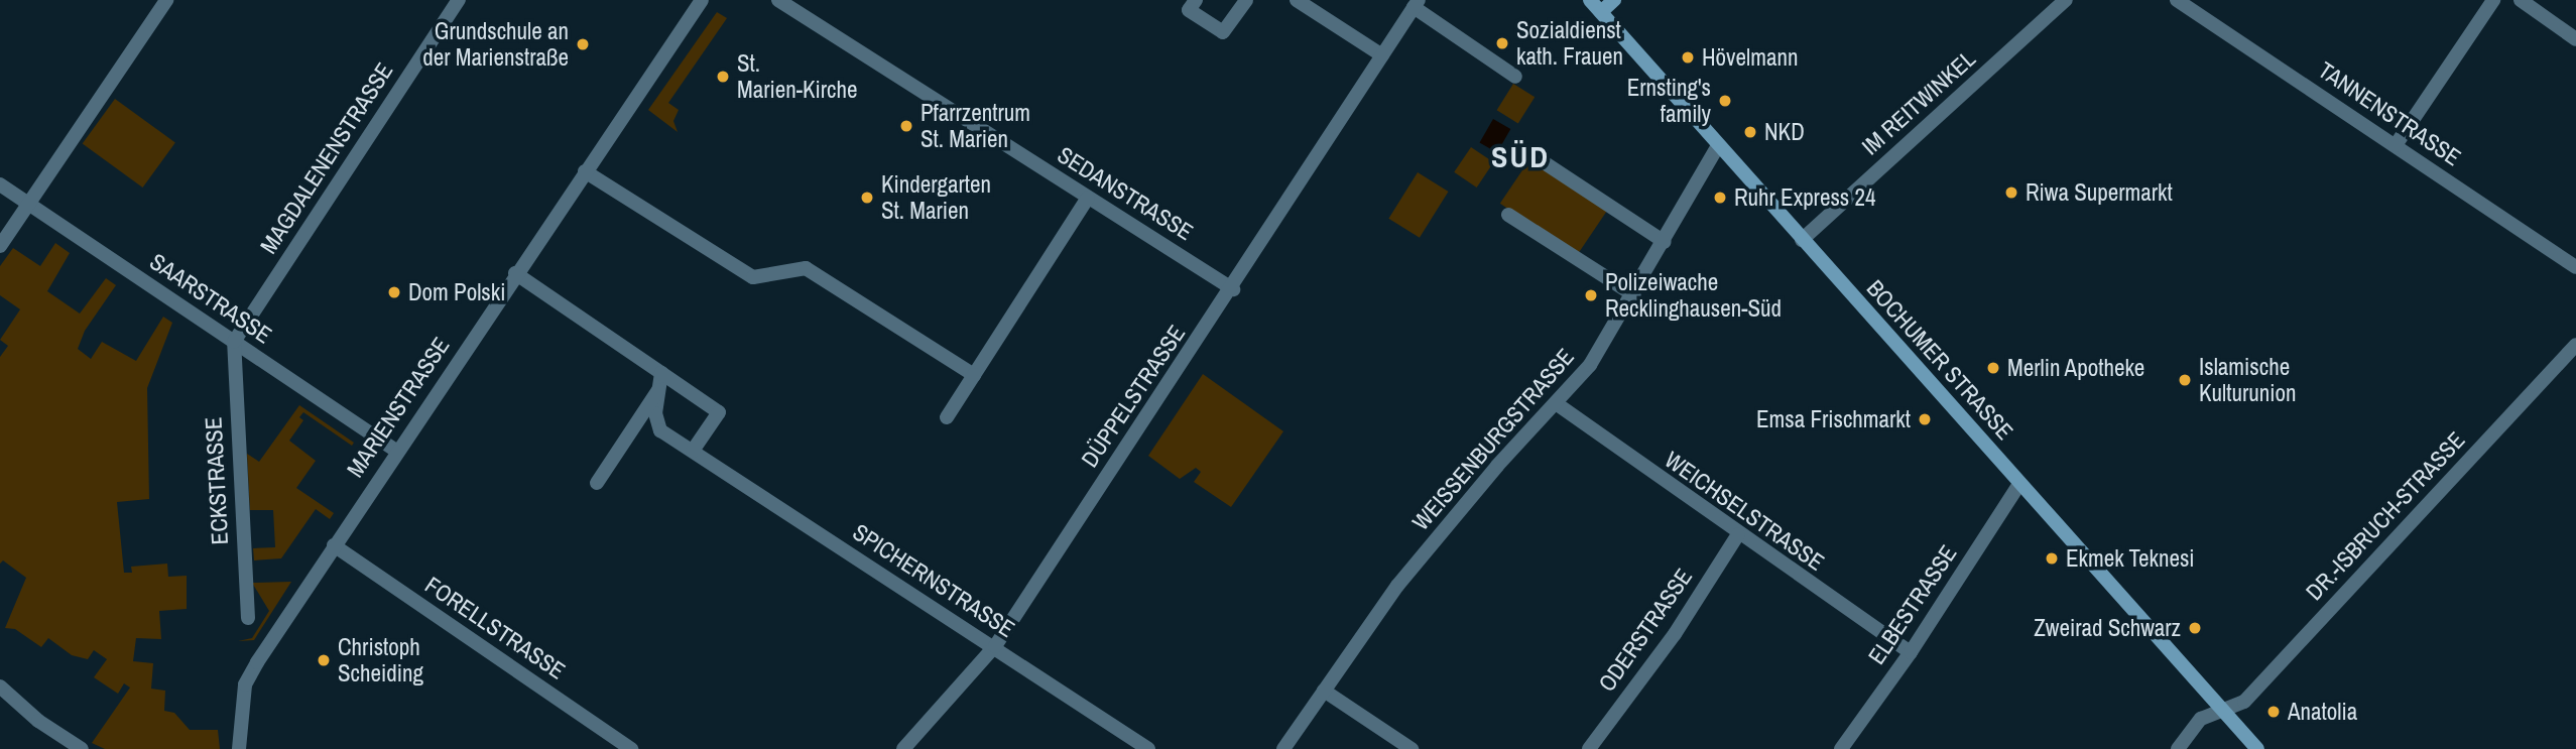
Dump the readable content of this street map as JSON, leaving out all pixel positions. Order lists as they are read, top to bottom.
{
  "streets": {
    "main road": ["BOCHUMER STRASSE"],
    "street": [
      "IM REITWINKEL",
      "TANNENSTRASSE",
      "MAGDALENENSTRASSE",
      "SEDANSTRASSE",
      "SAARSTRASSE",
      "DÜPPELSTRASSE",
      "MARIENSTRASSE",
      "WEISSENBURGSTRASSE",
      "ECKSTRASSE",
      "WEICHSELSTRASSE",
      "DR.-ISBRUCH-STRASSE",
      "SPICHERNSTRASSE",
      "ELBESTRASSE",
      "FORELLSTRASSE",
      "ODERSTRASSE"
    ]
  },
  "crossings": [
    ["IM REITWINKEL", "BOCHUMER STRASSE"],
    ["MAGDALENENSTRASSE", "SAARSTRASSE"],
    ["MAGDALENENSTRASSE", "ECKSTRASSE"],
    ["SEDANSTRASSE", "DÜPPELSTRASSE"],
    ["SAARSTRASSE", "MARIENSTRASSE"],
    ["SAARSTRASSE", "ECKSTRASSE"],
    ["BOCHUMER STRASSE", "WEISSENBURGSTRASSE"],
    ["BOCHUMER STRASSE", "DR.-ISBRUCH-STRASSE"],
    ["BOCHUMER STRASSE", "ELBESTRASSE"],
    ["DÜPPELSTRASSE", "SPICHERNSTRASSE"],
    ["MARIENSTRASSE", "FORELLSTRASSE"],
    ["WEISSENBURGSTRASSE", "WEICHSELSTRASSE"],
    ["WEICHSELSTRASSE", "ELBESTRASSE"],
    ["WEICHSELSTRASSE", "ODERSTRASSE"]
  ],
  "districts": ["SÜD"],
  "places": [
    "Sozialdienst kath. Frauen",
    "Grundschule an der Marienstraße",
    "Hövelmann",
    "St. Marien-Kirche",
    "Ernsting's family",
    "Pfarrzentrum St. Marien",
    "NKD",
    "Riwa Supermarkt",
    "Kindergarten St. Marien",
    "Ruhr Express 24",
    "Dom Polski",
    "Polizeiwache Recklinghausen-Süd",
    "Merlin Apotheke",
    "Islamische Kulturunion",
    "Emsa Frischmarkt",
    "Ekmek Teknesi",
    "Zweirad Schwarz",
    "Christoph Scheiding",
    "Anatolia"
  ]
}
